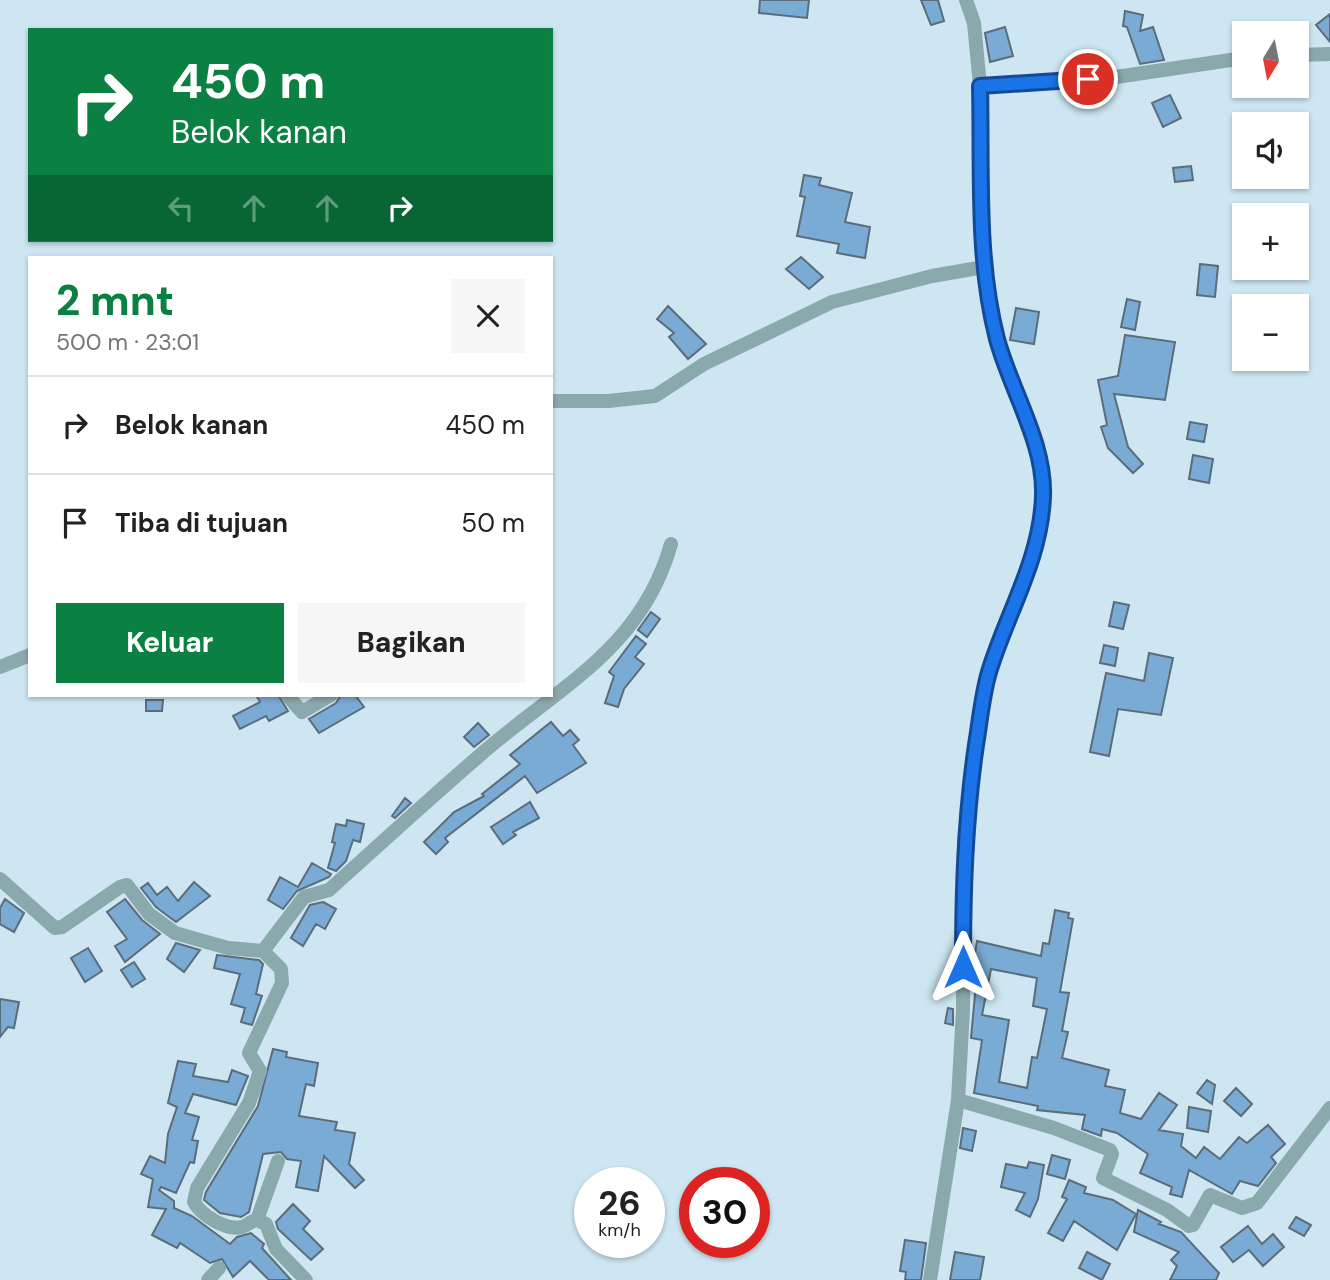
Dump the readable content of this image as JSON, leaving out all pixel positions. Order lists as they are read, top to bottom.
{
  "north": "bottom",
  "page": {
    "map_buttons": ["+", "−"],
    "turn": ["450 m", "Belok kanan"],
    "heading": ["2 mnt", "500 m · 23:01"],
    "list": [
      {
        "name": "Belok kanan",
        "value": "450 m"
      },
      {
        "name": "Tiba di tujuan",
        "value": "50 m"
      }
    ],
    "buttons": ["Keluar", "Bagikan"],
    "speed": "26 km/h",
    "limit": "30"
  }
}
